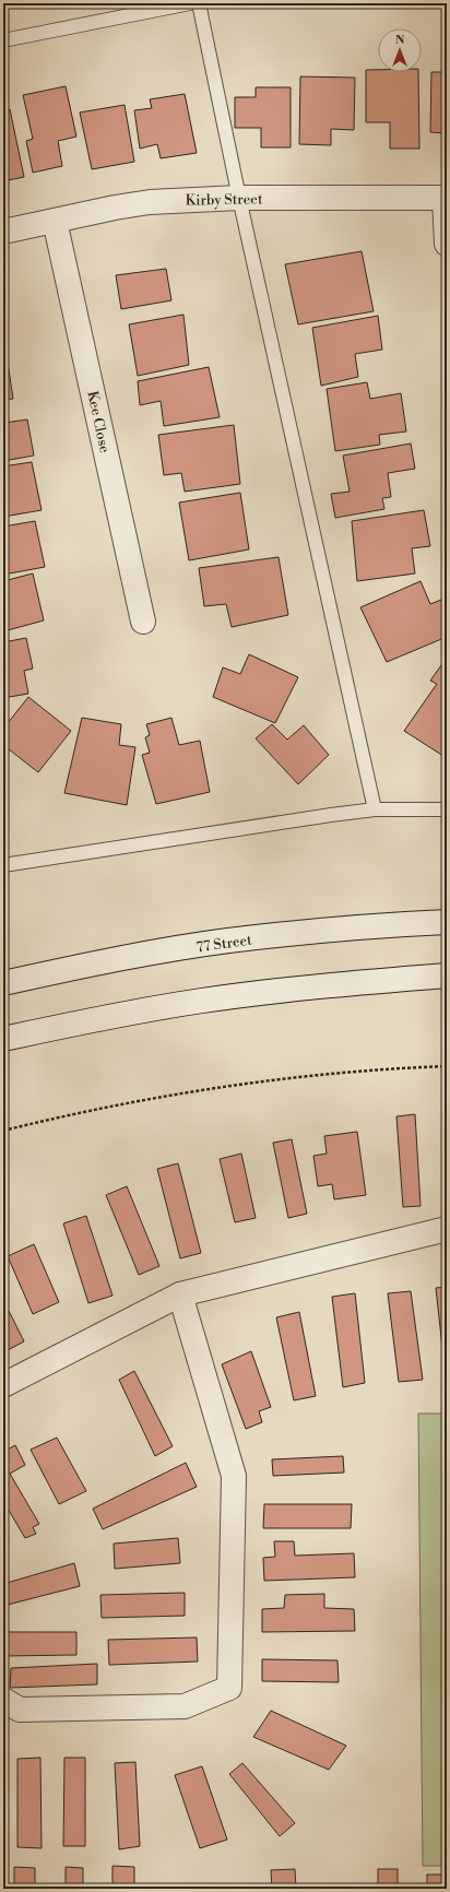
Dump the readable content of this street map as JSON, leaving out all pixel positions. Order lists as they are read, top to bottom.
{
  "streets": {
    "street": ["Kirby Street", "Kee Close", "77 Street"]
  },
  "crossings": [
    ["Kirby Street", "Kee Close"]
  ],
  "north": "top"
}
